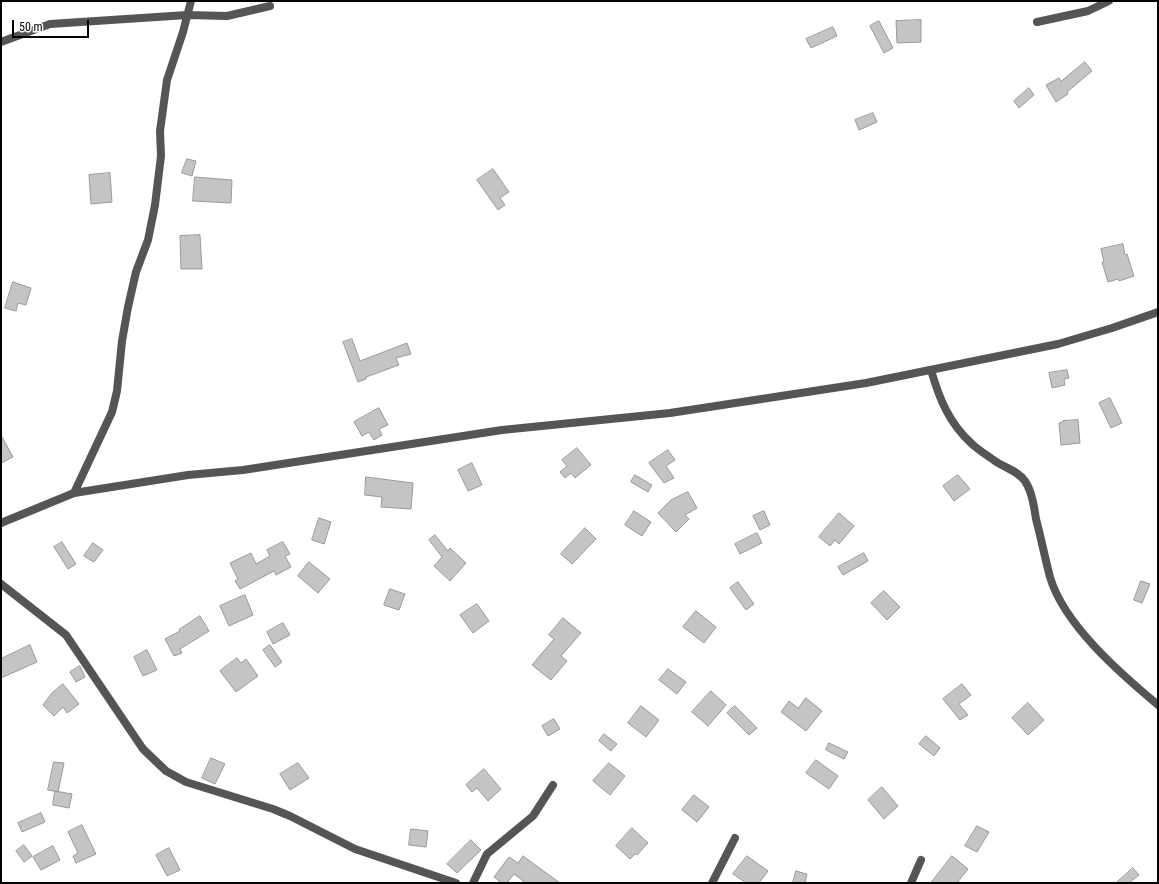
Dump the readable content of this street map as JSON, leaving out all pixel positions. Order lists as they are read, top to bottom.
{
  "scale_bar": "50 m"
}
